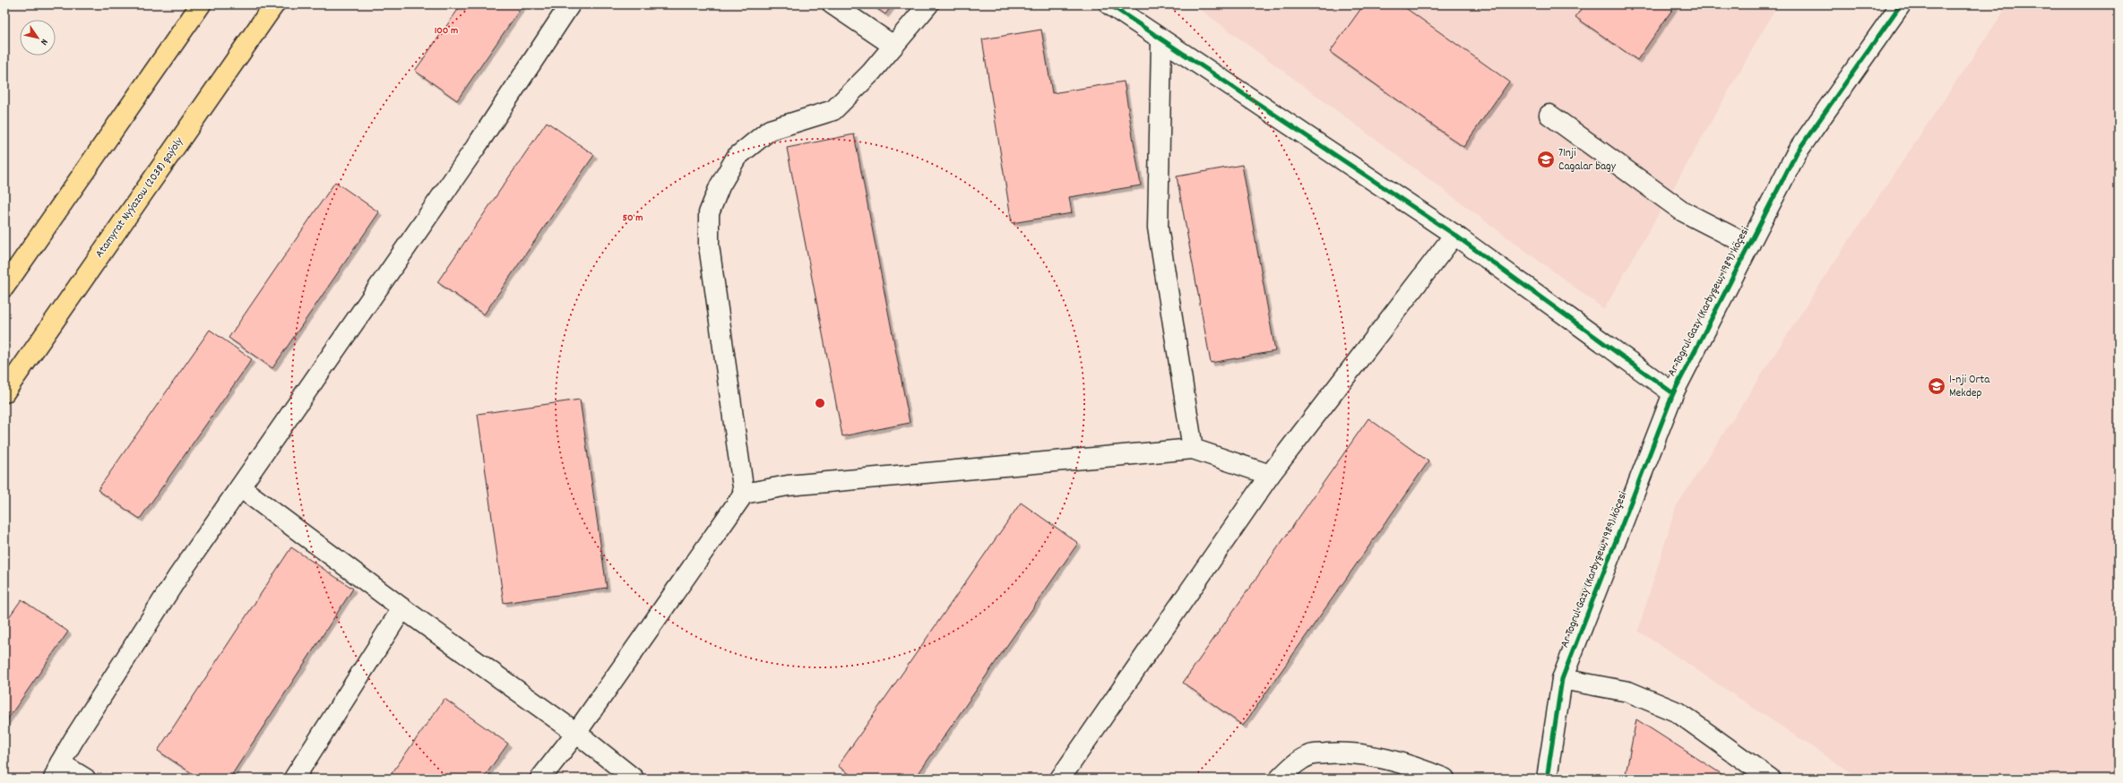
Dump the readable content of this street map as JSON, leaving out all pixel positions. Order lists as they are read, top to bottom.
{
  "streets": {
    "main road": ["Atamyrat Nyýazow (2038) şaýoly"],
    "street": ["Ar Togrul Gazy (Karbyşew, 1989) köçesi"]
  },
  "places": {
    "school or university": ["71nji Cagalar bagy", "1-nji Orta Mekdep"]
  },
  "north": "bottom right",
  "rings": ["100 m", "50 m"]
}
